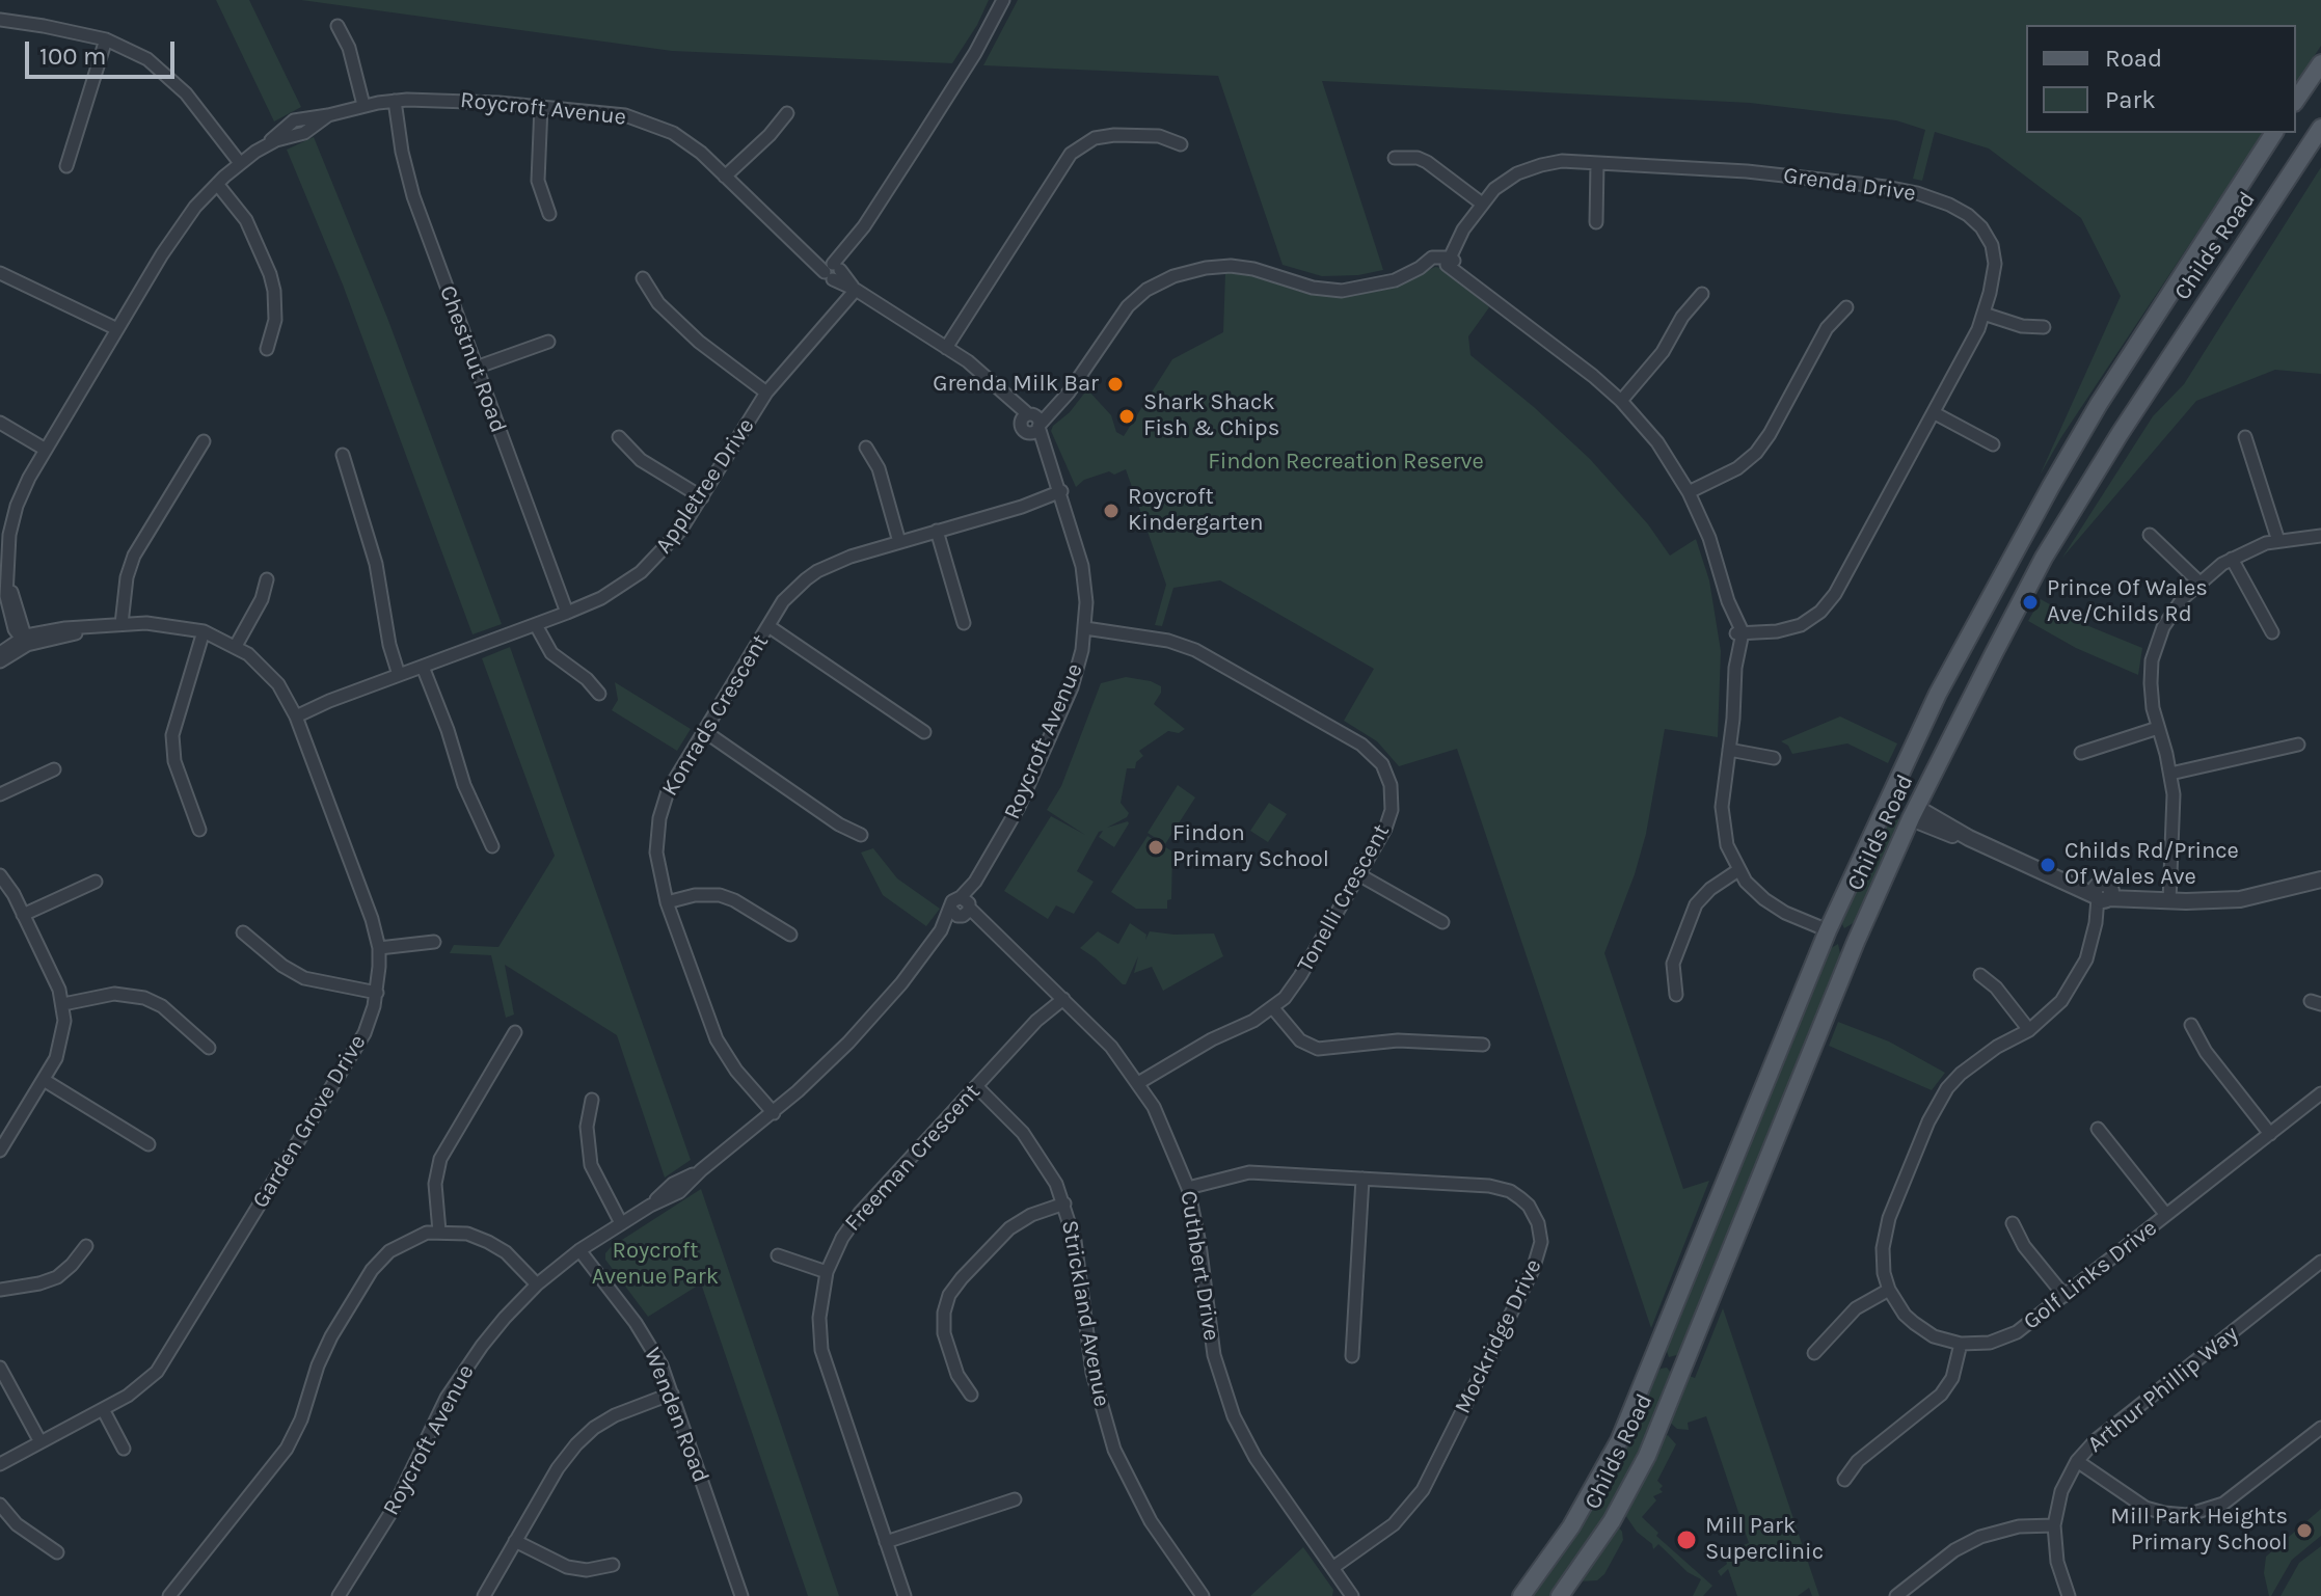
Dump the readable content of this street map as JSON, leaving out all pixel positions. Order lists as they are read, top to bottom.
{
  "streets": {
    "main road": ["Childs Road"],
    "street": [
      "Roycroft Avenue",
      "Grenda Drive",
      "Chestnut Road",
      "Appletree Drive",
      "Konrads Crescent",
      "Tonelli Crescent",
      "Garden Grove Drive",
      "Freeman Crescent",
      "Cuthbert Drive",
      "Golf Links Drive",
      "Strickland Avenue",
      "Mockridge Drive",
      "Arthur Phillip Way",
      "Wenden Road"
    ]
  },
  "crossings": [
    ["Roycroft Avenue", "Chestnut Road"],
    ["Roycroft Avenue", "Appletree Drive"],
    ["Roycroft Avenue", "Konrads Crescent"],
    ["Roycroft Avenue", "Tonelli Crescent"],
    ["Roycroft Avenue", "Garden Grove Drive"],
    ["Roycroft Avenue", "Cuthbert Drive"],
    ["Roycroft Avenue", "Wenden Road"],
    ["Chestnut Road", "Appletree Drive"],
    ["Appletree Drive", "Garden Grove Drive"],
    ["Tonelli Crescent", "Cuthbert Drive"],
    ["Freeman Crescent", "Cuthbert Drive"],
    ["Freeman Crescent", "Strickland Avenue"],
    ["Cuthbert Drive", "Mockridge Drive"]
  ],
  "parks": ["Findon Recreation Reserve", "Roycroft Avenue Park"],
  "places": [
    "Grenda Milk Bar",
    "Shark Shack Fish & Chips",
    "Roycroft Kindergarten",
    "Prince Of Wales Ave/Childs Rd",
    "Findon Primary School",
    "Childs Rd/Prince Of Wales Ave",
    "Mill Park Heights Primary School",
    "Mill Park Superclinic"
  ],
  "legend": ["Road", "Park"],
  "scale_bar": "100 m"
}
